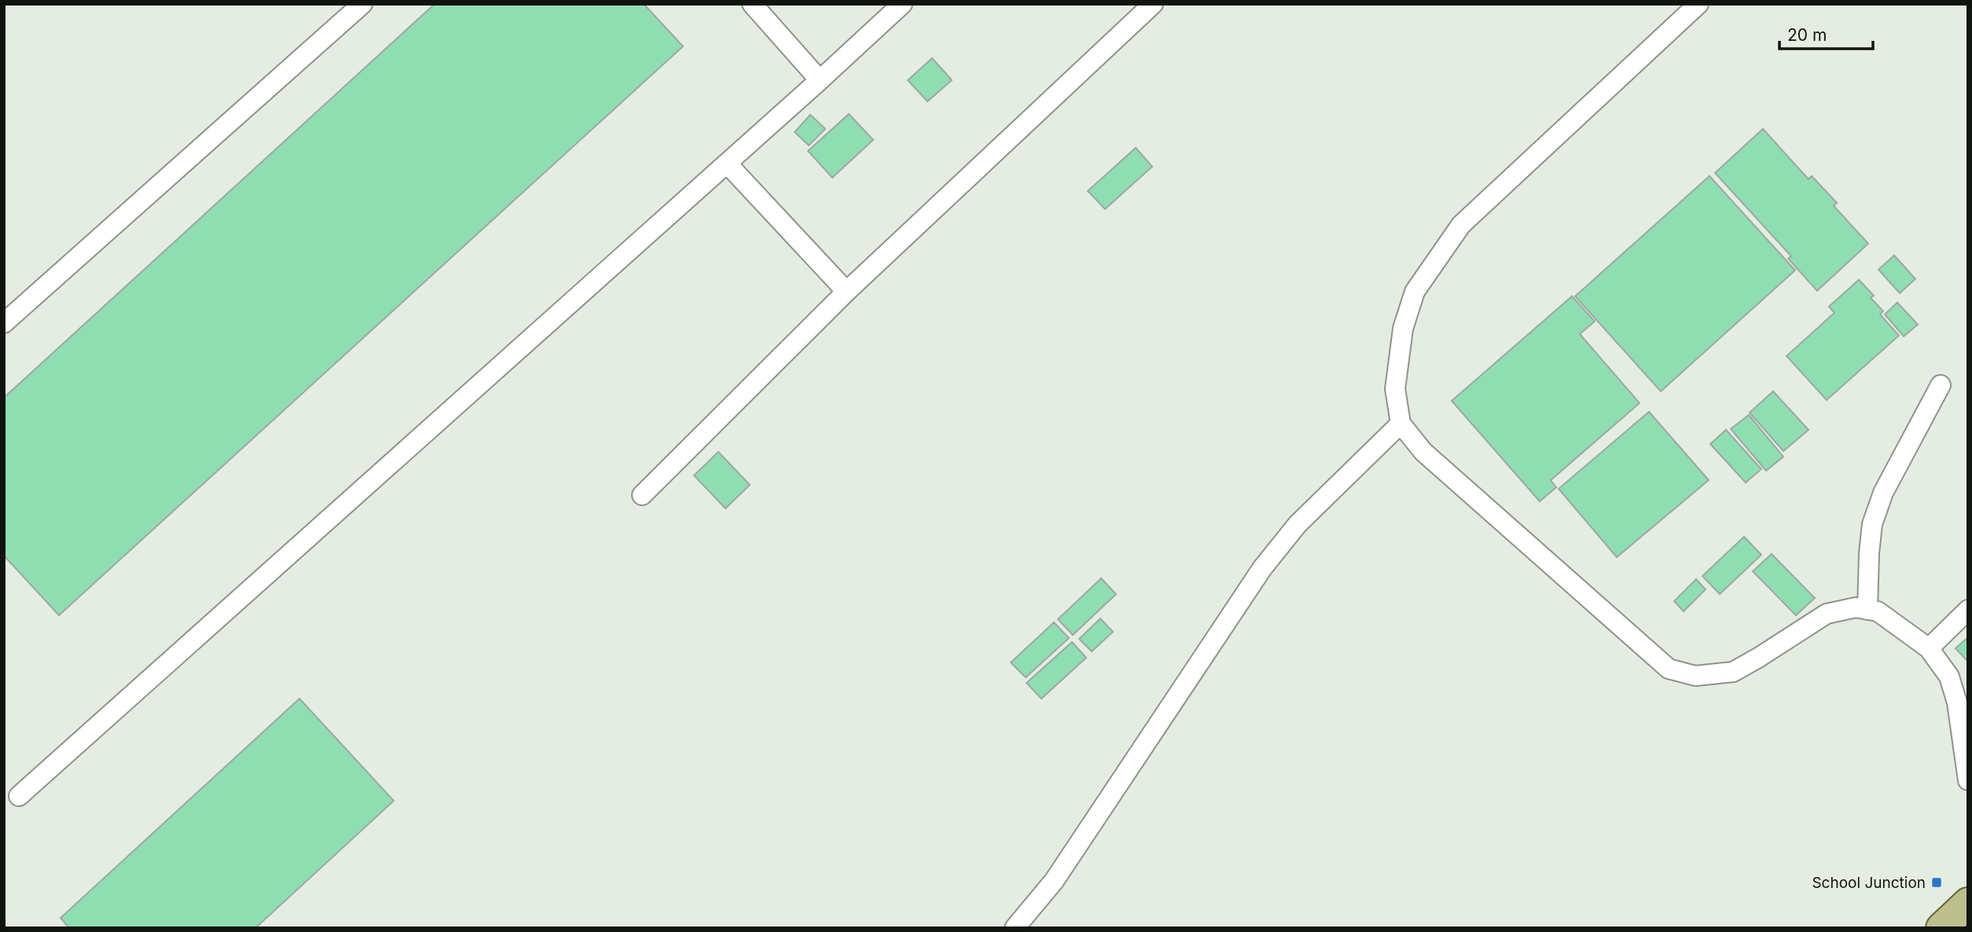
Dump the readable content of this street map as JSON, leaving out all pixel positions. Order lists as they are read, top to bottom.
{
  "places": {
    "transit": ["School Junction"]
  },
  "scale_bar": "20 m"
}
